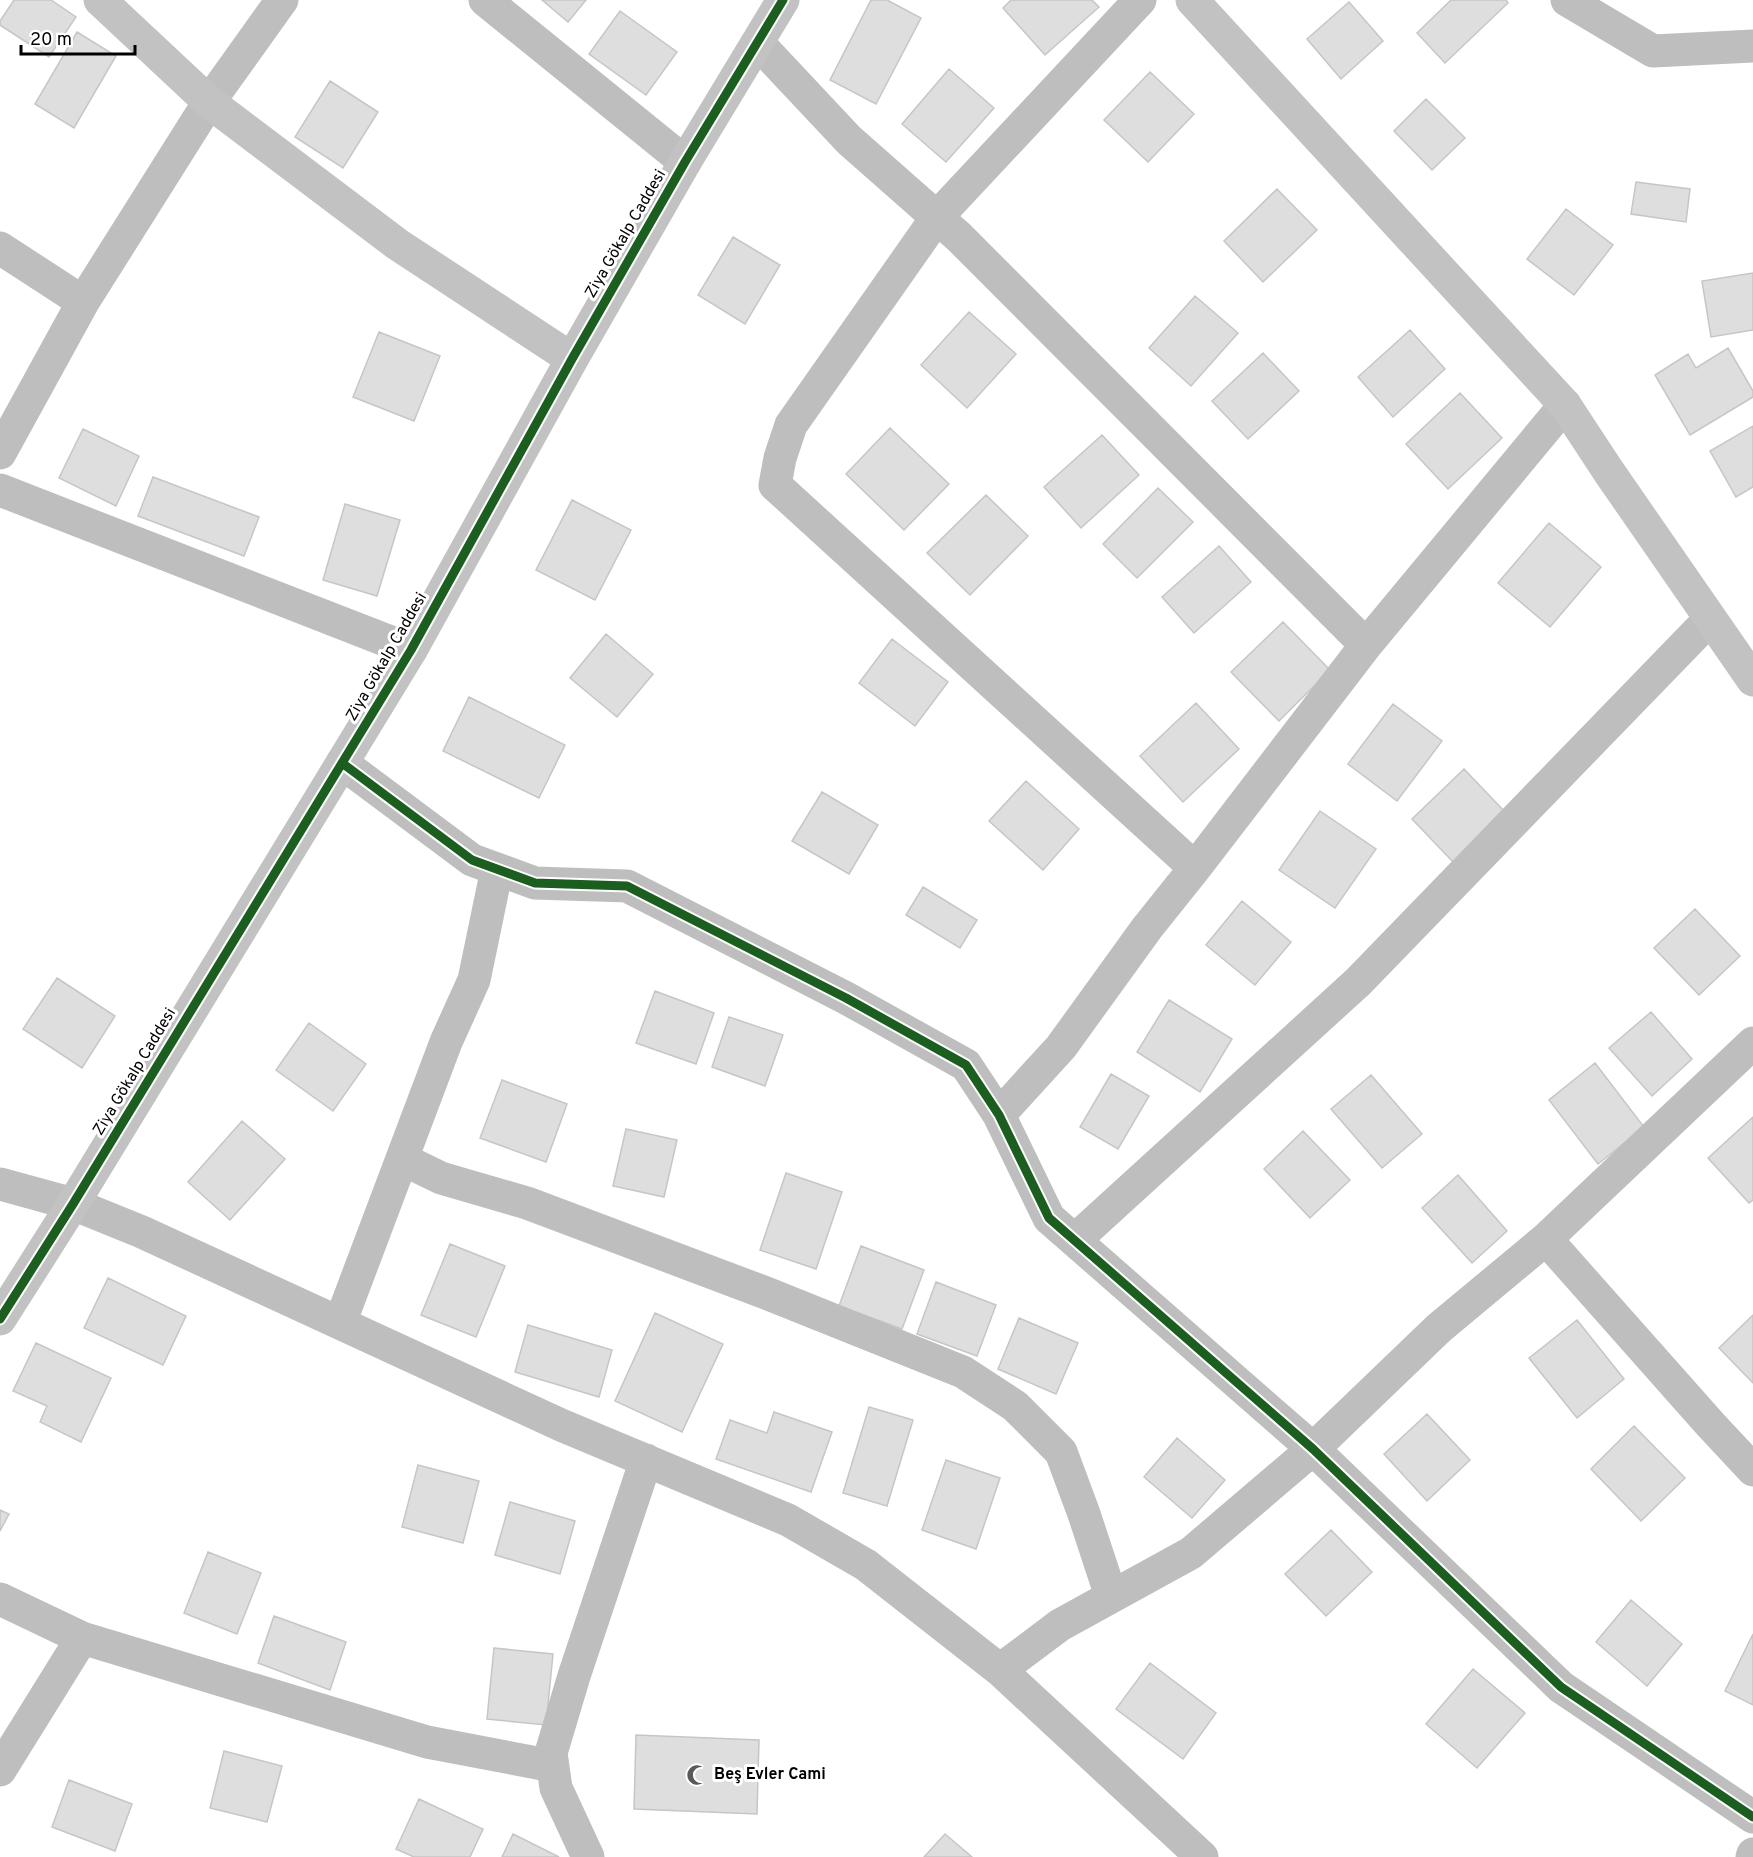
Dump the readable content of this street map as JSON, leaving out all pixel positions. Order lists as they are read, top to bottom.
{
  "streets": {
    "street": ["Ziya Gökalp Caddesi"]
  },
  "places": {
    "mosque": ["Beş Evler Cami"]
  },
  "scale_bar": "20 m"
}
